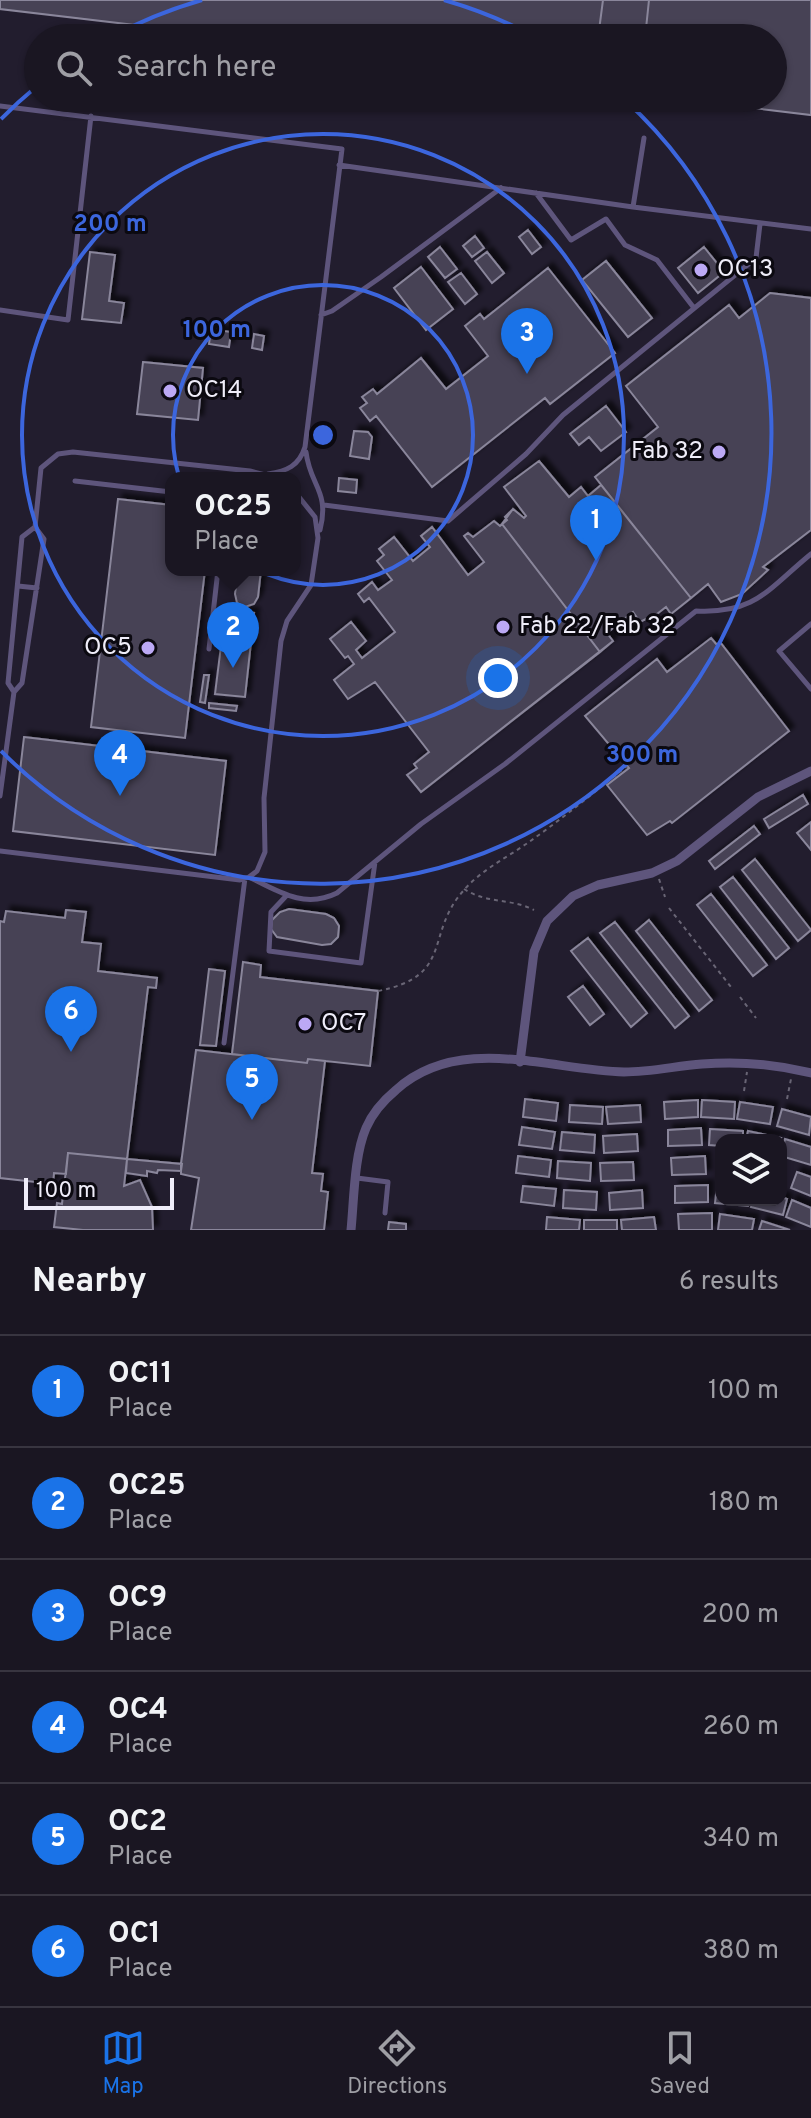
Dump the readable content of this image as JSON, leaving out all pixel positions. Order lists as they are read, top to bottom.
{
  "places": [
    "OC13",
    "OC14",
    "Fab 32",
    "Fab 22/Fab 32",
    "OC5",
    "OC7"
  ],
  "scale_bar": "100 m",
  "page": {
    "search": "Search here",
    "pins": [
      "3",
      "1",
      "2",
      "4",
      "6",
      "5"
    ],
    "popup": ["OC25", "Place"],
    "scale": "100 m",
    "heading": ["Nearby", "6 results"],
    "list": [
      {
        "mark": "1",
        "name": "OC11",
        "note": "Place",
        "value": "100 m"
      },
      {
        "mark": "2",
        "name": "OC25",
        "note": "Place",
        "value": "180 m"
      },
      {
        "mark": "3",
        "name": "OC9",
        "note": "Place",
        "value": "200 m"
      },
      {
        "mark": "4",
        "name": "OC4",
        "note": "Place",
        "value": "260 m"
      },
      {
        "mark": "5",
        "name": "OC2",
        "note": "Place",
        "value": "340 m"
      },
      {
        "mark": "6",
        "name": "OC1",
        "note": "Place",
        "value": "380 m"
      }
    ],
    "nav": ["Map", "Directions", "Saved"]
  },
  "rings": ["200 m", "100 m", "300 m"]
}
